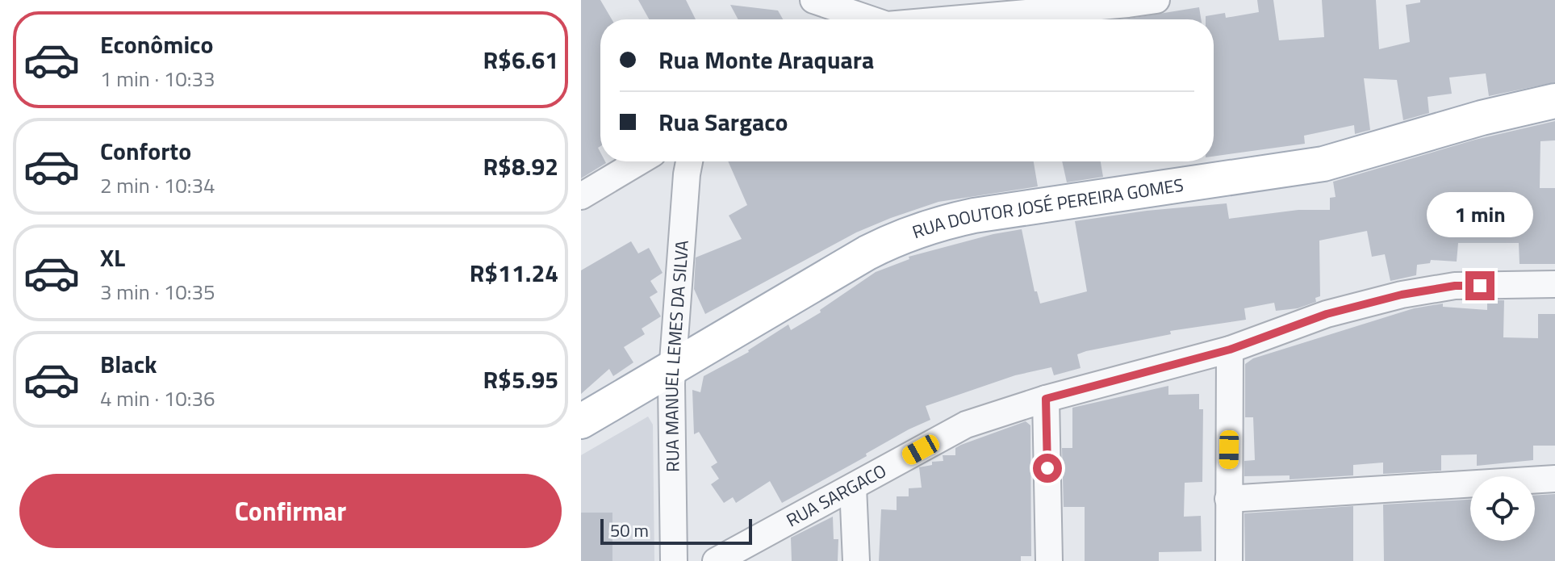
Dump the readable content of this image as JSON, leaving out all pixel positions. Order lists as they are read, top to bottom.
{
  "streets": {
    "main road": ["RUA DOUTOR JOSÉ PEREIRA GOMES"],
    "street": ["RUA MANUEL LEMES DA SILVA", "RUA SARGACO"]
  },
  "crossings": [
    ["RUA DOUTOR JOSÉ PEREIRA GOMES", "RUA MANUEL LEMES DA SILVA"]
  ],
  "scale_bar": "50 m",
  "page": {
    "list": [
      {
        "name": "Econômico",
        "note": "1 min · 10:33",
        "value": "R$6.61"
      },
      {
        "name": "Conforto",
        "note": "2 min · 10:34",
        "value": "R$8.92"
      },
      {
        "name": "XL",
        "note": "3 min · 10:35",
        "value": "R$11.24"
      },
      {
        "name": "Black",
        "note": "4 min · 10:36",
        "value": "R$5.95"
      }
    ],
    "banner": ["Rua Monte Araquara", "Rua Sargaco"],
    "bubble": "1 min",
    "buttons": "Confirmar",
    "scale": "50 m"
  }
}
